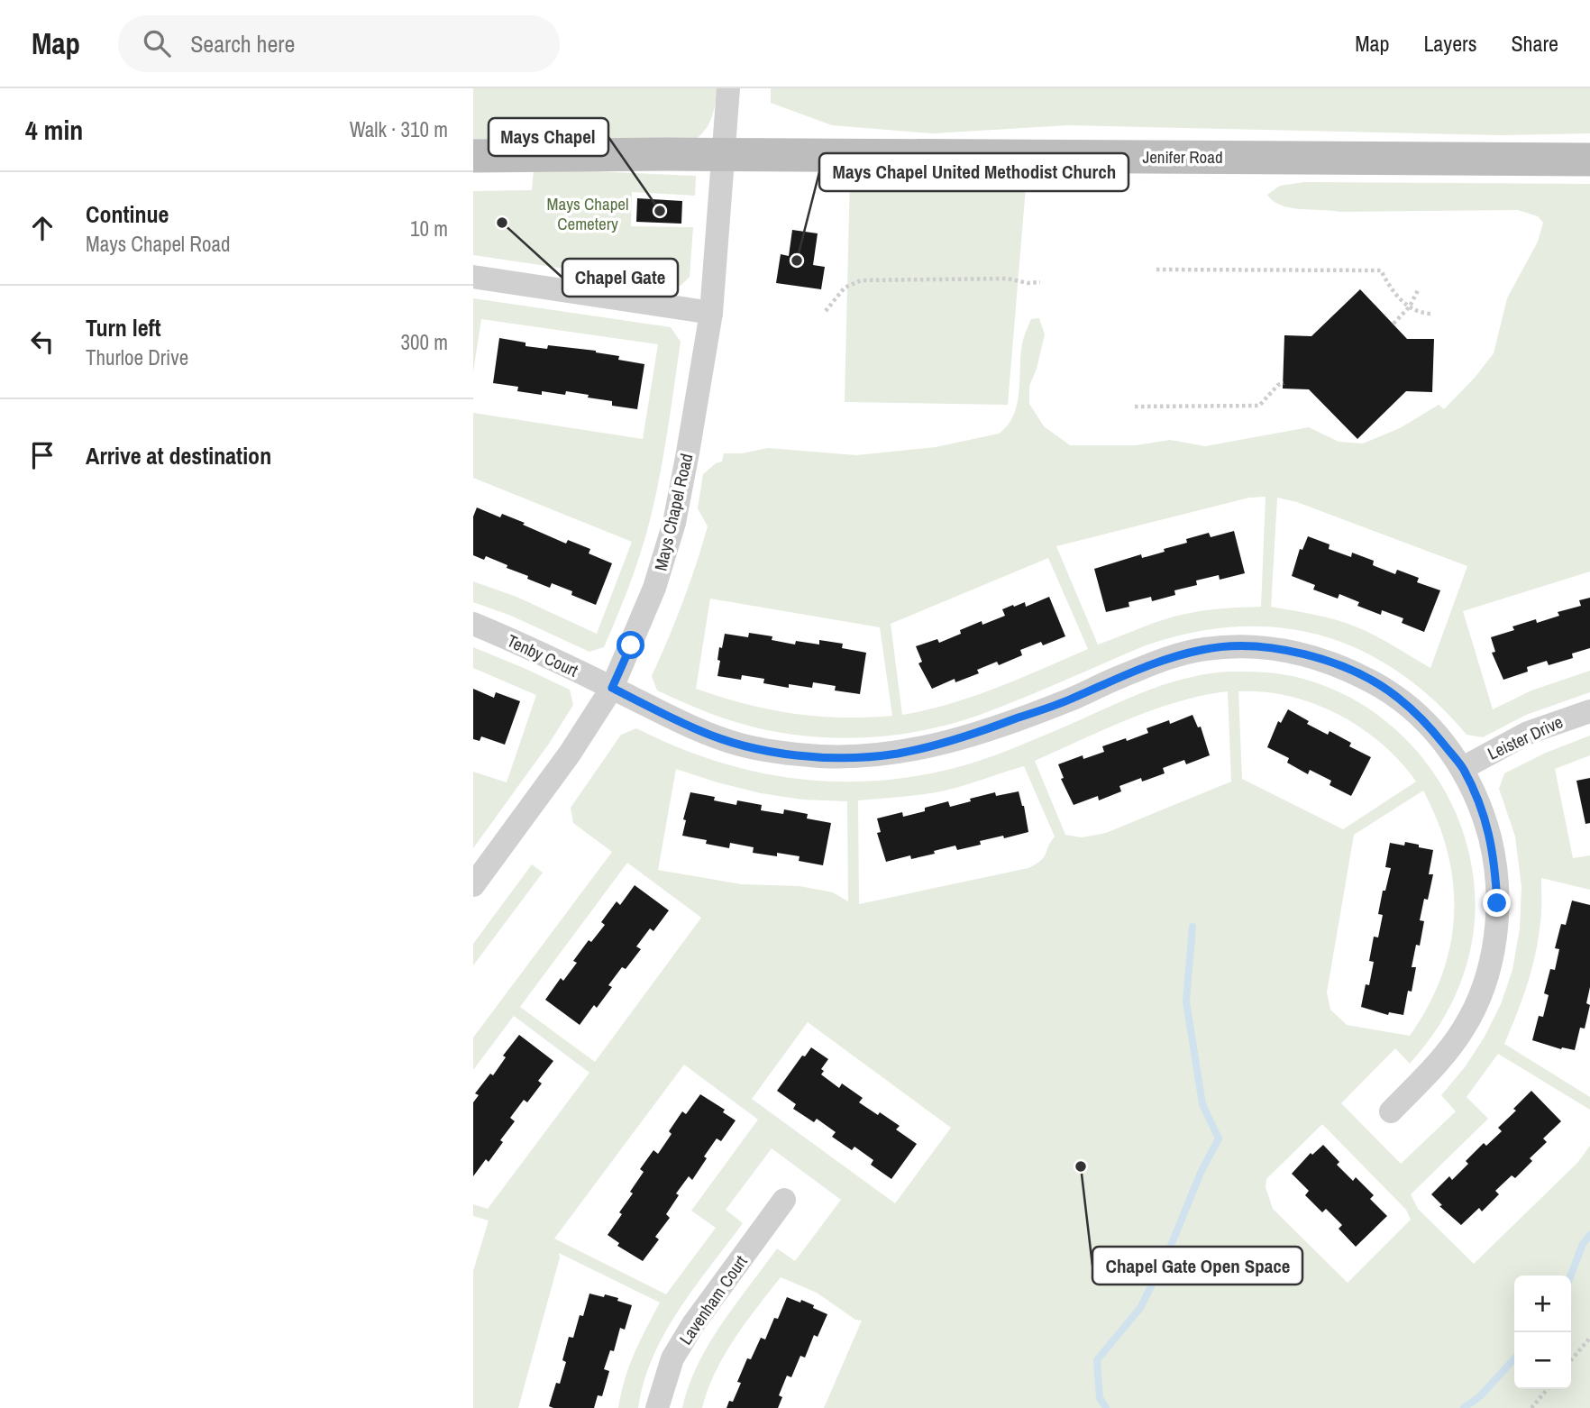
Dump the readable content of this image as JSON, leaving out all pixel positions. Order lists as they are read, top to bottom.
{
  "streets": {
    "street": [
      "Jenifer Road",
      "Mays Chapel Road",
      "Tenby Court",
      "Leister Drive",
      "Lavenham Court"
    ]
  },
  "crossings": [
    ["Jenifer Road", "Mays Chapel Road"],
    ["Mays Chapel Road", "Tenby Court"],
    ["Tenby Court", "Leister Drive"]
  ],
  "parks": ["Mays Chapel Cemetery"],
  "places": [
    "Mays Chapel",
    "Chapel Gate",
    "Mays Chapel United Methodist Church",
    "Chapel Gate Open Space"
  ],
  "page": {
    "header": "Map",
    "search": "Search here",
    "nav": ["Map", "Layers", "Share"],
    "heading": ["4 min", "Walk · 310 m"],
    "list": [
      ["Continue", "Mays Chapel Road", "10 m"],
      ["Turn left", "Thurloe Drive", "300 m"],
      "Arrive at destination"
    ],
    "map_buttons": ["+", "−"]
  }
}
